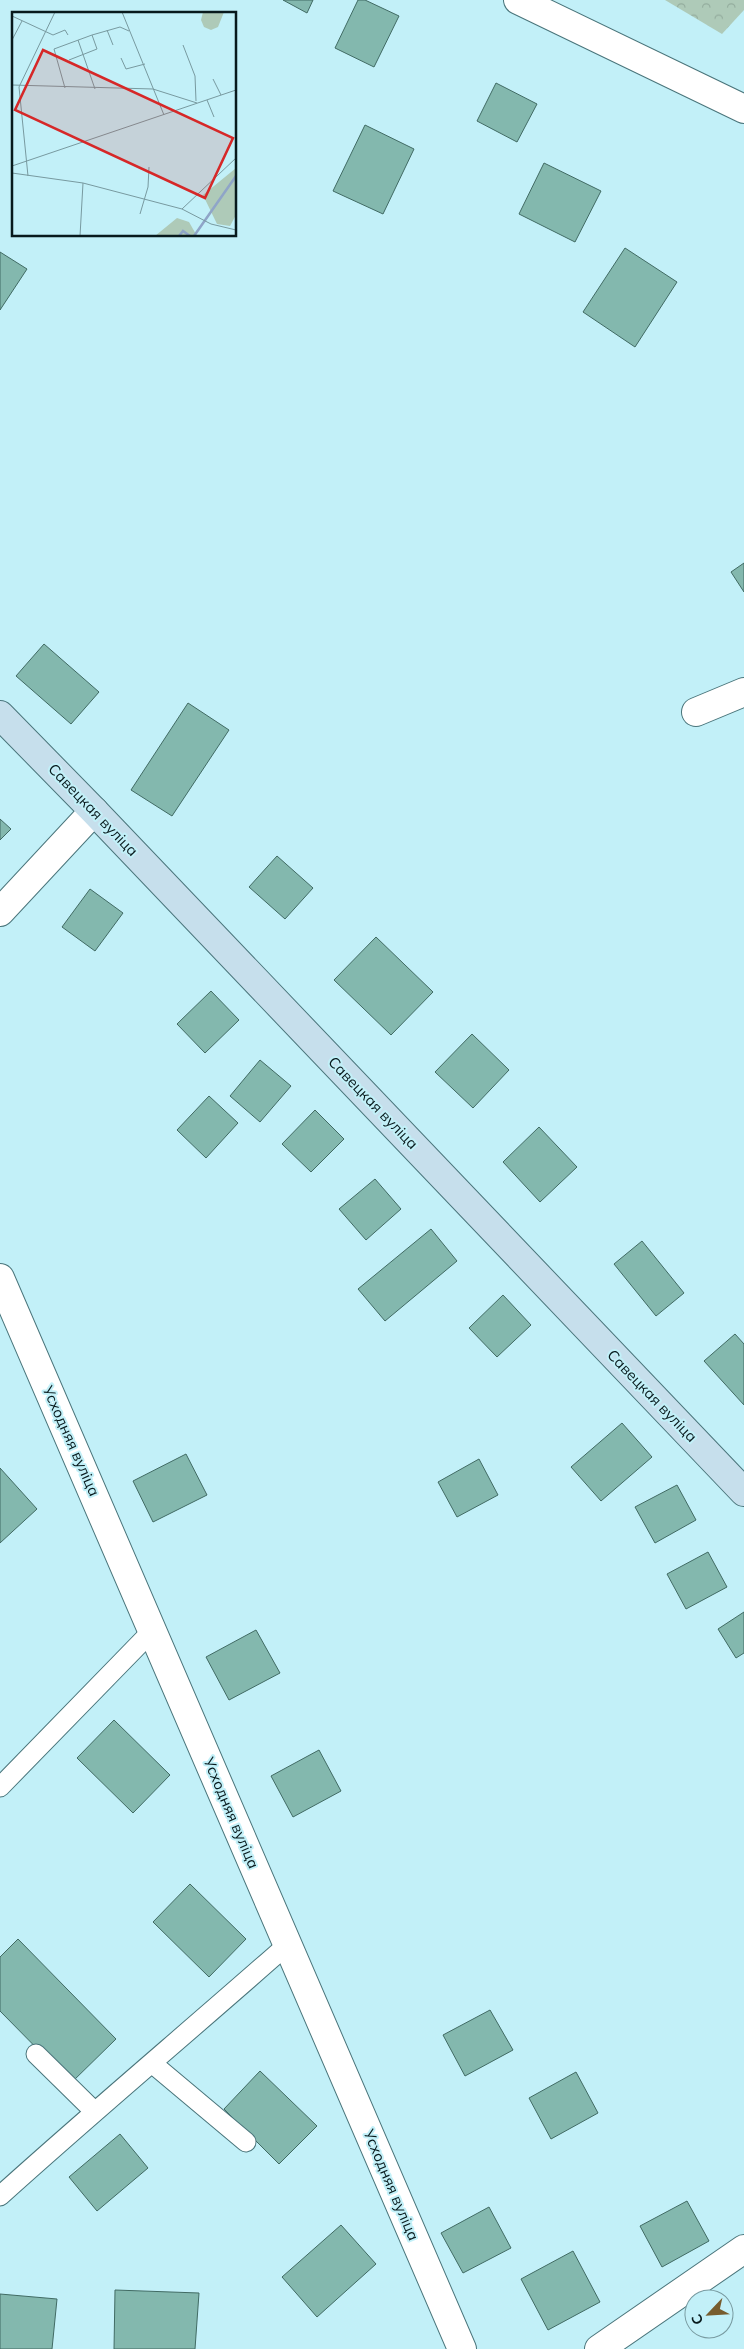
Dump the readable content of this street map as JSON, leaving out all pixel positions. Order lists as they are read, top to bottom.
{
  "streets": {
    "street": ["Савецкая вуліца", "Усходняя вуліца"]
  },
  "north": "bottom left"
}
